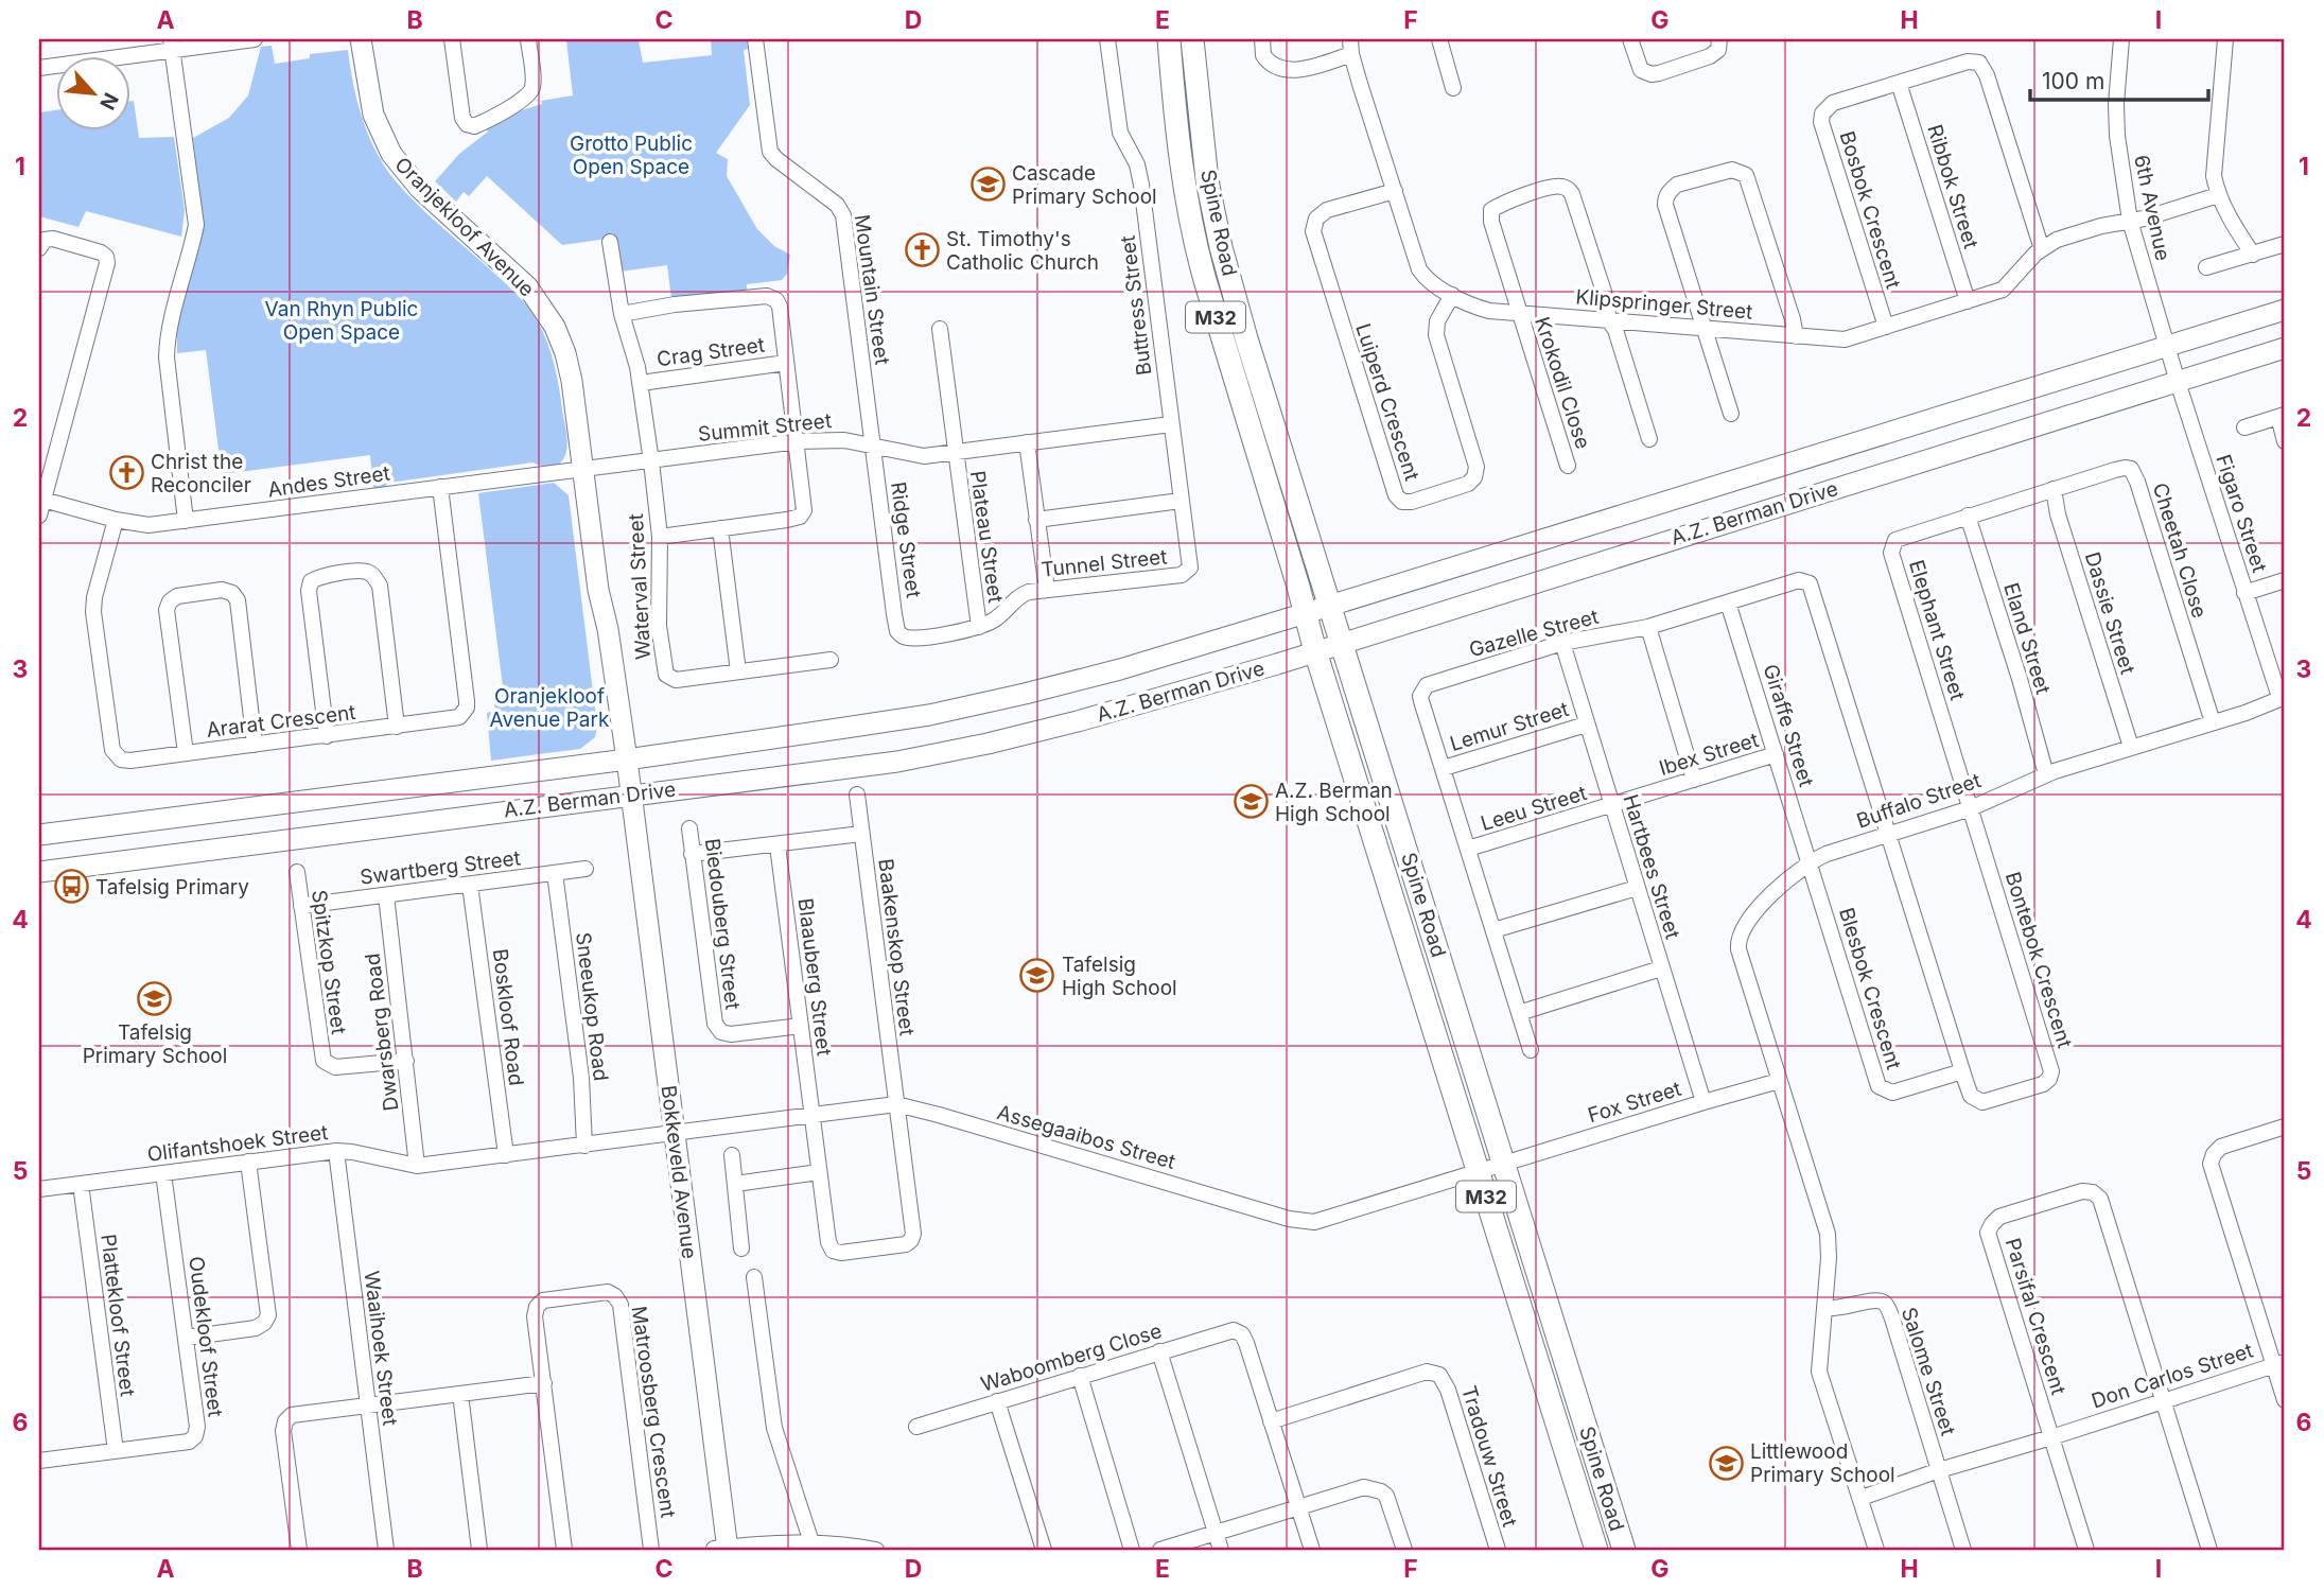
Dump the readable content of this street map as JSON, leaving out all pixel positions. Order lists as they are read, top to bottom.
{
  "streets": {
    "main road": ["Spine Road", "M32"],
    "street": [
      "Ribbok Street",
      "6th Avenue",
      "Bosbok Crescent",
      "Oranjekloof Avenue",
      "Mountain Street",
      "Klipspringer Street",
      "Buttress Street",
      "Crag Street",
      "Krokodil Close",
      "Luiperd Crescent",
      "Summit Street",
      "Andes Street",
      "A.Z. Berman Drive",
      "Figaro Street",
      "Plateau Street",
      "Ridge Street",
      "Cheetah Close",
      "Tunnel Street",
      "Waterval Street",
      "Dassie Street",
      "Elephant Street",
      "Gazelle Street",
      "Eland Street",
      "Ararat Crescent",
      "Giraffe Street",
      "Lemur Street",
      "Ibex Street",
      "Buffalo Street",
      "Leeu Street",
      "Hartbees Street",
      "Swartberg Street",
      "Biedouberg Street",
      "Baakenskop Street",
      "Bontebok Crescent",
      "Spitzkop Street",
      "Blaauberg Street",
      "Blesbok Crescent",
      "Sneeukop Road",
      "Boskloof Road",
      "Dwarsberg Road",
      "Fox Street",
      "Assegaaibos Street",
      "Olifantshoek Street",
      "Bokkeveld Avenue",
      "Plattekloof Street",
      "Parsifal Crescent",
      "Oudekloof Street",
      "Waaihoek Street",
      "Waboomberg Close",
      "Salome Street",
      "Don Carlos Street",
      "Matroosberg Crescent",
      "Tradouw Street"
    ]
  },
  "crossings": [
    ["Ribbok Street", "Bosbok Crescent"],
    ["Ribbok Street", "Klipspringer Street"],
    ["6th Avenue", "Klipspringer Street"],
    ["6th Avenue", "A.Z. Berman Drive"],
    ["6th Avenue", "Figaro Street"],
    ["Bosbok Crescent", "Klipspringer Street"],
    ["Spine Road", "A.Z. Berman Drive"],
    ["Spine Road", "Fox Street"],
    ["Spine Road", "Assegaaibos Street"],
    ["Oranjekloof Avenue", "Summit Street"],
    ["Oranjekloof Avenue", "Andes Street"],
    ["Oranjekloof Avenue", "A.Z. Berman Drive"],
    ["Oranjekloof Avenue", "Bokkeveld Avenue"],
    ["Mountain Street", "Summit Street"],
    ["Mountain Street", "Ridge Street"],
    ["Klipspringer Street", "Krokodil Close"],
    ["Klipspringer Street", "Luiperd Crescent"],
    ["Buttress Street", "Summit Street"],
    ["Buttress Street", "Tunnel Street"],
    ["Crag Street", "Waterval Street"],
    ["Summit Street", "Andes Street"],
    ["Summit Street", "Plateau Street"],
    ["Summit Street", "Ridge Street"],
    ["Summit Street", "Waterval Street"],
    ["Andes Street", "Ararat Crescent"],
    ["A.Z. Berman Drive", "Figaro Street"],
    ["A.Z. Berman Drive", "Bokkeveld Avenue"],
    ["Figaro Street", "Buffalo Street"],
    ["Plateau Street", "Tunnel Street"],
    ["Ridge Street", "Tunnel Street"],
    ["Cheetah Close", "Dassie Street"],
    ["Cheetah Close", "Elephant Street"],
    ["Cheetah Close", "Buffalo Street"],
    ["Dassie Street", "Elephant Street"],
    ["Dassie Street", "Buffalo Street"],
    ["Elephant Street", "Eland Street"],
    ["Elephant Street", "Buffalo Street"],
    ["Elephant Street", "Bontebok Crescent"],
    ["Gazelle Street", "Giraffe Street"],
    ["Gazelle Street", "Lemur Street"],
    ["Gazelle Street", "Buffalo Street"],
    ["Gazelle Street", "Leeu Street"],
    ["Gazelle Street", "Hartbees Street"],
    ["Gazelle Street", "Bontebok Crescent"],
    ["Eland Street", "Buffalo Street"],
    ["Giraffe Street", "Ibex Street"],
    ["Giraffe Street", "Buffalo Street"],
    ["Giraffe Street", "Blesbok Crescent"],
    ["Lemur Street", "Hartbees Street"],
    ["Ibex Street", "Leeu Street"],
    ["Ibex Street", "Hartbees Street"],
    ["Buffalo Street", "Bontebok Crescent"],
    ["Buffalo Street", "Blesbok Crescent"],
    ["Buffalo Street", "Fox Street"],
    ["Buffalo Street", "Salome Street"],
    ["Buffalo Street", "Don Carlos Street"],
    ["Leeu Street", "Hartbees Street"],
    ["Hartbees Street", "Fox Street"],
    ["Swartberg Street", "Spitzkop Street"],
    ["Swartberg Street", "Sneeukop Road"],
    ["Swartberg Street", "Boskloof Road"],
    ["Swartberg Street", "Dwarsberg Road"],
    ["Biedouberg Street", "Blaauberg Street"],
    ["Baakenskop Street", "Blaauberg Street"],
    ["Baakenskop Street", "Assegaaibos Street"],
    ["Bontebok Crescent", "Blesbok Crescent"],
    ["Spitzkop Street", "Dwarsberg Road"],
    ["Blaauberg Street", "Assegaaibos Street"],
    ["Sneeukop Road", "Olifantshoek Street"],
    ["Boskloof Road", "Olifantshoek Street"],
    ["Dwarsberg Road", "Olifantshoek Street"],
    ["Fox Street", "Assegaaibos Street"],
    ["Assegaaibos Street", "Olifantshoek Street"],
    ["Assegaaibos Street", "Bokkeveld Avenue"],
    ["Olifantshoek Street", "Bokkeveld Avenue"],
    ["Olifantshoek Street", "Plattekloof Street"],
    ["Olifantshoek Street", "Oudekloof Street"],
    ["Olifantshoek Street", "Waaihoek Street"],
    ["Plattekloof Street", "Oudekloof Street"],
    ["Parsifal Crescent", "Don Carlos Street"],
    ["Waboomberg Close", "Tradouw Street"],
    ["Salome Street", "Don Carlos Street"]
  ],
  "parks": ["Grotto Public Open Space", "Van Rhyn Public Open Space", "Oranjekloof Avenue Park"],
  "places": {
    "school or university": [
      "Cascade Primary School",
      "A.Z. Berman High School",
      "Tafelsig High School",
      "Tafelsig Primary School",
      "Littlewood Primary School"
    ],
    "church": ["St. Timothy's Catholic Church", "Christ the Reconciler"],
    "bus stop": ["Tafelsig Primary"]
  },
  "scale_bar": "100 m",
  "north": "bottom right",
  "grid": {
    "columns": [
      "A",
      "B",
      "C",
      "D",
      "E",
      "F",
      "G",
      "H",
      "I"
    ],
    "rows": [
      "1",
      "2",
      "3",
      "4",
      "5",
      "6"
    ]
  }
}
